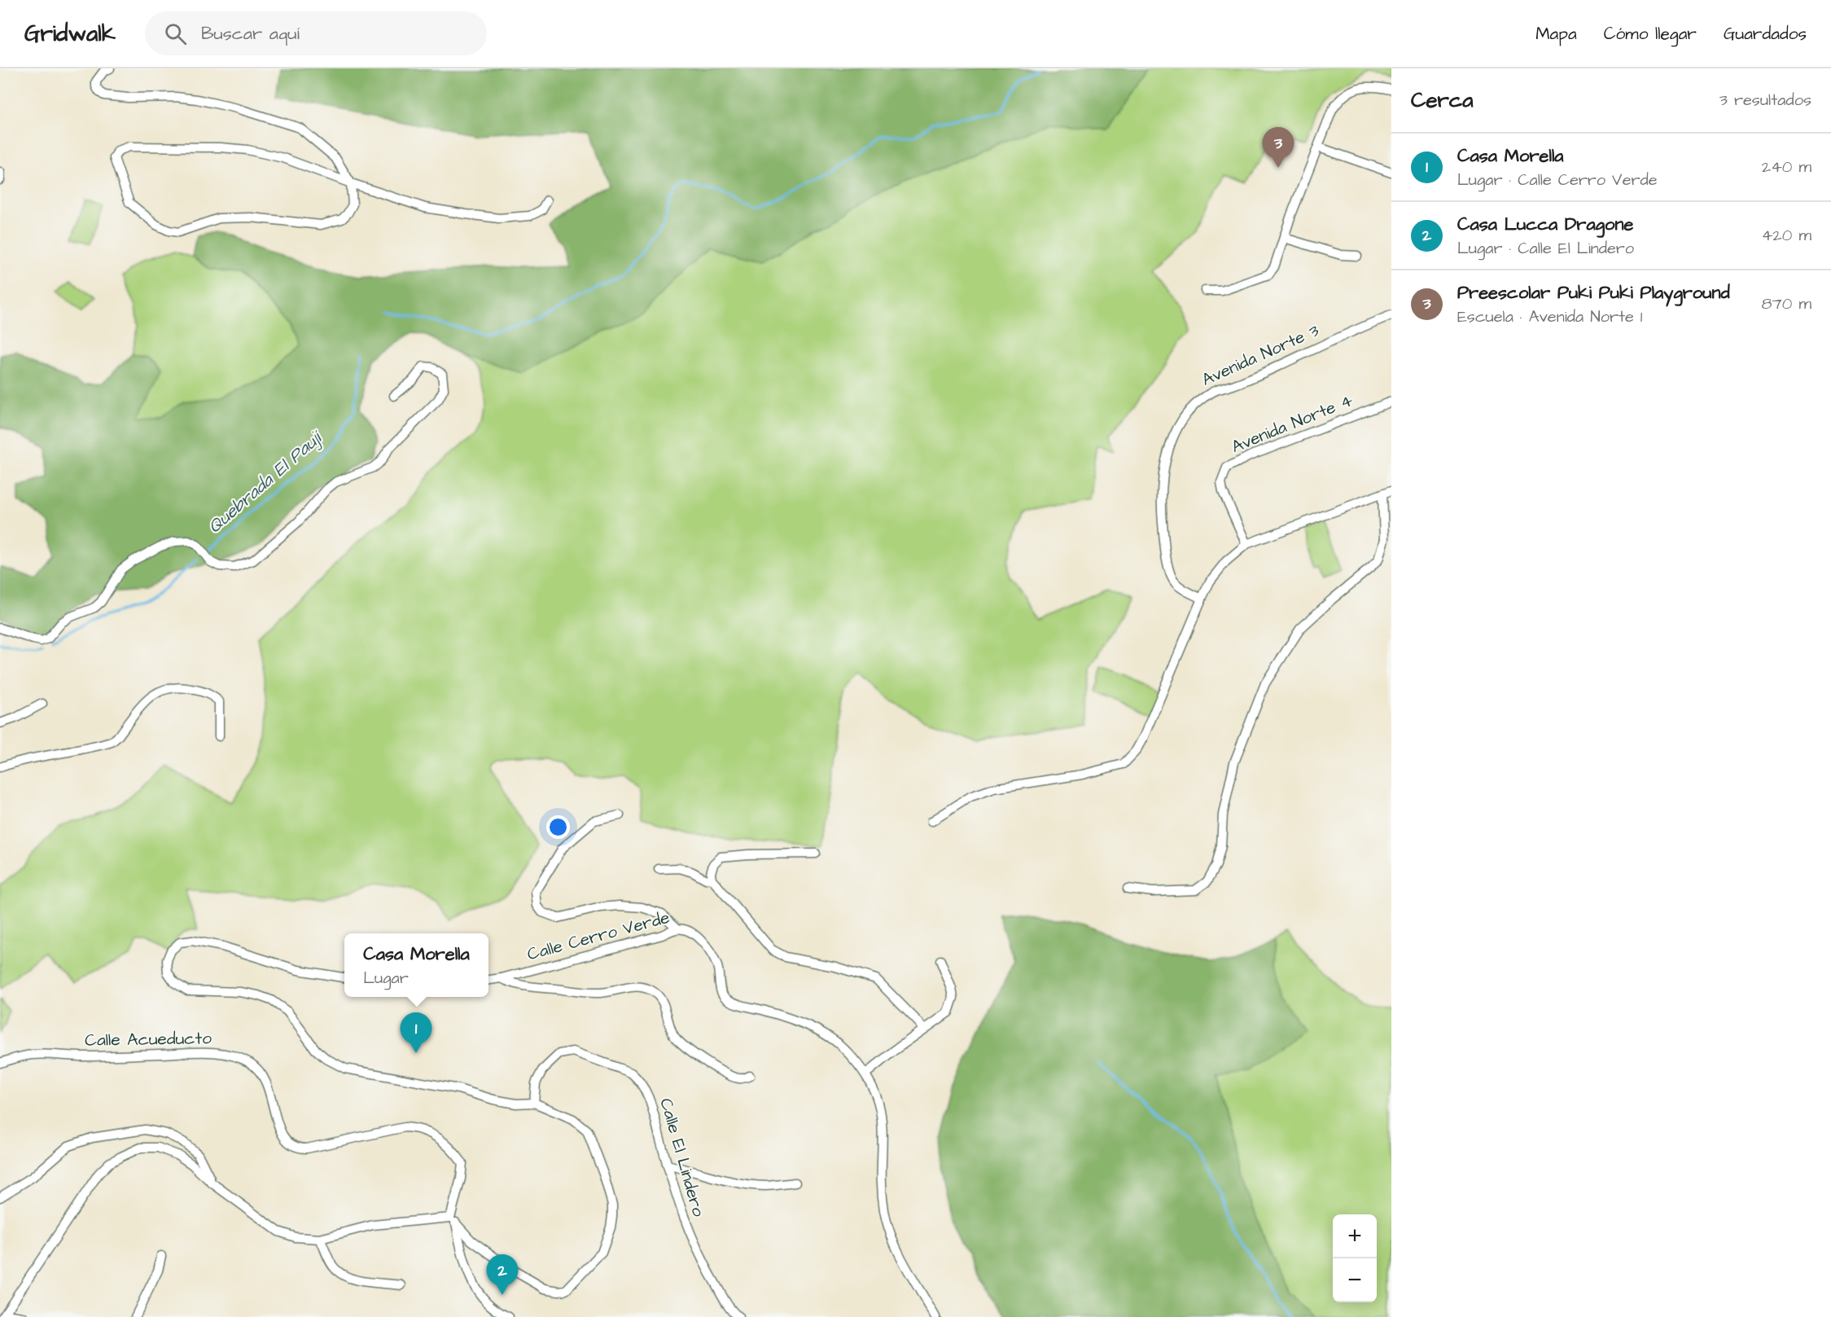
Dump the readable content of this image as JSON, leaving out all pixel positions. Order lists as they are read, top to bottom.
{
  "streets": {
    "street": [
      "Avenida Norte 3",
      "Avenida Norte 4",
      "Calle Cerro Verde",
      "Calle Acueducto",
      "Calle El Lindero"
    ]
  },
  "water": ["Quebrada El Paují"],
  "page": {
    "header": "Gridwalk",
    "search": "Buscar aquí",
    "nav": ["Mapa", "Cómo llegar", "Guardados"],
    "heading": ["Cerca", "3 resultados"],
    "pins": ["3", "1", "2"],
    "list": [
      {
        "mark": "1",
        "name": "Casa Morella",
        "note": "Lugar · Calle Cerro Verde",
        "value": "240 m"
      },
      {
        "mark": "2",
        "name": "Casa Lucca Dragone",
        "note": "Lugar · Calle El Lindero",
        "value": "420 m"
      },
      {
        "mark": "3",
        "name": "Preescolar Puki Puki Playground",
        "note": "Escuela · Avenida Norte 1",
        "value": "870 m"
      }
    ],
    "popup": ["Casa Morella", "Lugar"],
    "map_buttons": ["+", "−"]
  }
}
